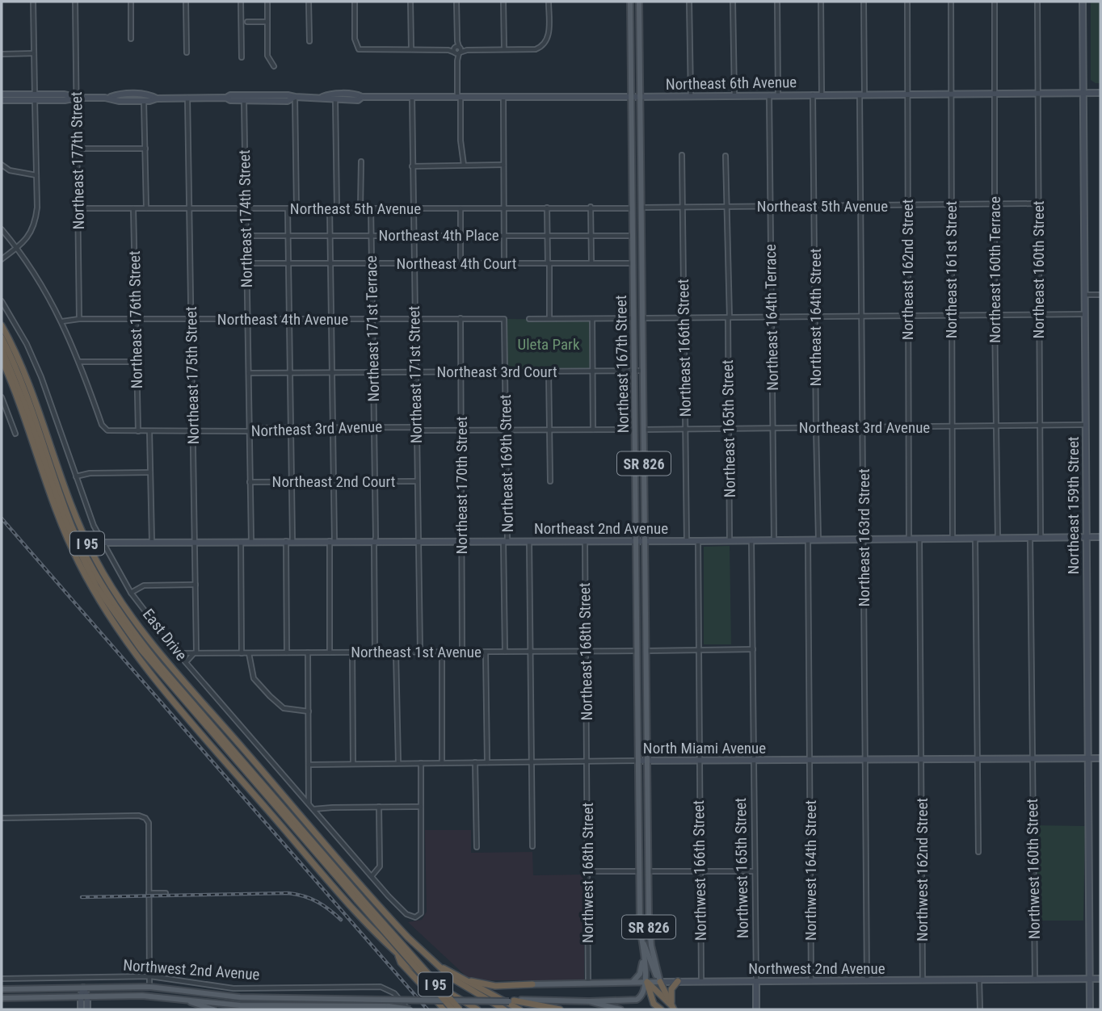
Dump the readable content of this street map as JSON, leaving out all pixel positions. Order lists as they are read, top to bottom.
{
  "streets": {
    "highway": ["SR 826", "I 95"],
    "main road": ["Northeast 167th Street", "Northwest 2nd Avenue"],
    "street": [
      "Northeast 6th Avenue",
      "Northeast 177th Street",
      "Northeast 5th Avenue",
      "Northeast 174th Street",
      "Northeast 4th Place",
      "Northeast 4th Court",
      "Northeast 162nd Street",
      "Northeast 161st Street",
      "Northeast 160th Terrace",
      "Northeast 160th Street",
      "Northeast 164th Terrace",
      "Northeast 164th Street",
      "Northeast 4th Avenue",
      "Northeast 176th Street",
      "Northeast 171st Terrace",
      "Northeast 166th Street",
      "Northeast 3rd Court",
      "Northeast 171st Street",
      "Northeast 175th Street",
      "Northeast 3rd Avenue",
      "Northeast 165th Street",
      "Northeast 169th Street",
      "Northeast 2nd Court",
      "Northeast 170th Street",
      "Northeast 159th Street",
      "Northeast 2nd Avenue",
      "Northeast 163rd Street",
      "East Drive",
      "Northeast 1st Avenue",
      "Northeast 168th Street",
      "North Miami Avenue",
      "Northwest 165th Street",
      "Northwest 160th Street",
      "Northwest 162nd Street",
      "Northwest 166th Street",
      "Northwest 164th Street",
      "Northwest 168th Street"
    ]
  },
  "crossings": [
    ["Northeast 6th Avenue", "Northeast 177th Street"],
    ["Northeast 6th Avenue", "Northeast 174th Street"],
    ["Northeast 6th Avenue", "Northeast 162nd Street"],
    ["Northeast 6th Avenue", "Northeast 161st Street"],
    ["Northeast 6th Avenue", "Northeast 160th Terrace"],
    ["Northeast 6th Avenue", "Northeast 160th Street"],
    ["Northeast 6th Avenue", "Northeast 164th Terrace"],
    ["Northeast 6th Avenue", "Northeast 164th Street"],
    ["Northeast 6th Avenue", "Northeast 167th Street"],
    ["Northeast 6th Avenue", "Northeast 171st Street"],
    ["Northeast 6th Avenue", "Northeast 175th Street"],
    ["Northeast 6th Avenue", "Northeast 159th Street"],
    ["Northeast 6th Avenue", "Northeast 163rd Street"],
    ["Northeast 177th Street", "Northeast 5th Avenue"],
    ["Northeast 177th Street", "Northeast 4th Avenue"],
    ["Northeast 5th Avenue", "Northeast 174th Street"],
    ["Northeast 5th Avenue", "Northeast 162nd Street"],
    ["Northeast 5th Avenue", "Northeast 161st Street"],
    ["Northeast 5th Avenue", "Northeast 160th Terrace"],
    ["Northeast 5th Avenue", "Northeast 160th Street"],
    ["Northeast 5th Avenue", "Northeast 164th Terrace"],
    ["Northeast 5th Avenue", "Northeast 164th Street"],
    ["Northeast 5th Avenue", "Northeast 176th Street"],
    ["Northeast 5th Avenue", "Northeast 171st Terrace"],
    ["Northeast 5th Avenue", "Northeast 166th Street"],
    ["Northeast 5th Avenue", "Northeast 167th Street"],
    ["Northeast 5th Avenue", "Northeast 171st Street"],
    ["Northeast 5th Avenue", "Northeast 175th Street"],
    ["Northeast 5th Avenue", "Northeast 165th Street"],
    ["Northeast 5th Avenue", "Northeast 163rd Street"],
    ["Northeast 174th Street", "Northeast 4th Place"],
    ["Northeast 174th Street", "Northeast 4th Court"],
    ["Northeast 174th Street", "Northeast 4th Avenue"],
    ["Northeast 174th Street", "Northeast 3rd Court"],
    ["Northeast 174th Street", "Northeast 3rd Avenue"],
    ["Northeast 174th Street", "Northeast 2nd Court"],
    ["Northeast 174th Street", "Northeast 2nd Avenue"],
    ["Northeast 4th Place", "Northeast 171st Terrace"],
    ["Northeast 4th Place", "Northeast 167th Street"],
    ["Northeast 4th Place", "Northeast 171st Street"],
    ["Northeast 4th Court", "Northeast 171st Terrace"],
    ["Northeast 4th Court", "Northeast 167th Street"],
    ["Northeast 4th Court", "Northeast 171st Street"],
    ["Northeast 162nd Street", "Northeast 3rd Avenue"],
    ["Northeast 162nd Street", "Northeast 2nd Avenue"],
    ["Northeast 161st Street", "Northeast 3rd Avenue"],
    ["Northeast 161st Street", "Northeast 2nd Avenue"],
    ["Northeast 160th Terrace", "Northeast 3rd Avenue"],
    ["Northeast 160th Terrace", "Northeast 2nd Avenue"],
    ["Northeast 160th Street", "Northeast 3rd Avenue"],
    ["Northeast 160th Street", "Northeast 2nd Avenue"],
    ["Northeast 164th Terrace", "Northeast 3rd Avenue"],
    ["Northeast 164th Terrace", "Northeast 2nd Avenue"],
    ["Northeast 164th Street", "Northeast 3rd Avenue"],
    ["Northeast 164th Street", "Northeast 2nd Avenue"],
    ["Northeast 4th Avenue", "Northeast 176th Street"],
    ["Northeast 4th Avenue", "Northeast 171st Terrace"],
    ["Northeast 4th Avenue", "Northeast 171st Street"],
    ["Northeast 4th Avenue", "Northeast 175th Street"],
    ["Northeast 4th Avenue", "Northeast 169th Street"],
    ["Northeast 4th Avenue", "Northeast 170th Street"],
    ["Northeast 176th Street", "Northeast 3rd Avenue"],
    ["Northeast 171st Terrace", "Northeast 3rd Court"],
    ["Northeast 171st Terrace", "Northeast 3rd Avenue"],
    ["Northeast 171st Terrace", "Northeast 2nd Court"],
    ["Northeast 171st Terrace", "Northeast 2nd Avenue"],
    ["Northeast 171st Terrace", "Northeast 1st Avenue"],
    ["Northeast 166th Street", "Northeast 3rd Avenue"],
    ["Northeast 166th Street", "Northeast 2nd Avenue"],
    ["Northeast 167th Street", "Northeast 3rd Court"],
    ["Northeast 167th Street", "Northeast 3rd Avenue"],
    ["Northeast 167th Street", "SR 826"],
    ["Northeast 167th Street", "Northeast 2nd Avenue"],
    ["Northeast 167th Street", "Northeast 1st Avenue"],
    ["Northeast 167th Street", "North Miami Avenue"],
    ["Northeast 3rd Court", "Northeast 171st Street"],
    ["Northeast 3rd Court", "Northeast 169th Street"],
    ["Northeast 3rd Court", "Northeast 170th Street"],
    ["Northeast 171st Street", "Northeast 3rd Avenue"],
    ["Northeast 171st Street", "Northeast 2nd Court"],
    ["Northeast 171st Street", "Northeast 2nd Avenue"],
    ["Northeast 171st Street", "Northeast 1st Avenue"],
    ["Northeast 175th Street", "Northeast 3rd Avenue"],
    ["Northeast 175th Street", "Northeast 2nd Avenue"],
    ["Northeast 175th Street", "Northeast 1st Avenue"],
    ["Northeast 3rd Avenue", "Northeast 165th Street"],
    ["Northeast 3rd Avenue", "Northeast 169th Street"],
    ["Northeast 3rd Avenue", "Northeast 170th Street"],
    ["Northeast 3rd Avenue", "Northeast 159th Street"],
    ["Northeast 3rd Avenue", "Northeast 163rd Street"],
    ["Northeast 165th Street", "Northeast 2nd Avenue"],
    ["Northeast 169th Street", "Northeast 2nd Avenue"],
    ["Northeast 169th Street", "Northeast 1st Avenue"],
    ["Northeast 169th Street", "North Miami Avenue"],
    ["SR 826", "North Miami Avenue"],
    ["SR 826", "Northwest 2nd Avenue"],
    ["Northeast 170th Street", "Northeast 2nd Avenue"],
    ["Northeast 170th Street", "Northeast 1st Avenue"],
    ["Northeast 159th Street", "Northeast 2nd Avenue"],
    ["Northeast 159th Street", "North Miami Avenue"],
    ["Northeast 159th Street", "Northwest 2nd Avenue"],
    ["Northeast 2nd Avenue", "Northeast 163rd Street"],
    ["Northeast 2nd Avenue", "East Drive"],
    ["Northeast 2nd Avenue", "Northeast 168th Street"],
    ["Northeast 163rd Street", "North Miami Avenue"],
    ["Northeast 163rd Street", "Northwest 2nd Avenue"],
    ["East Drive", "Northeast 1st Avenue"],
    ["Northeast 1st Avenue", "Northeast 168th Street"],
    ["Northeast 168th Street", "North Miami Avenue"],
    ["Northeast 168th Street", "Northwest 168th Street"],
    ["North Miami Avenue", "Northwest 165th Street"],
    ["North Miami Avenue", "Northwest 160th Street"],
    ["North Miami Avenue", "Northwest 162nd Street"],
    ["North Miami Avenue", "Northwest 166th Street"],
    ["North Miami Avenue", "Northwest 164th Street"],
    ["North Miami Avenue", "Northwest 168th Street"],
    ["Northwest 165th Street", "Northwest 2nd Avenue"],
    ["Northwest 160th Street", "Northwest 2nd Avenue"],
    ["Northwest 162nd Street", "Northwest 2nd Avenue"],
    ["Northwest 166th Street", "Northwest 2nd Avenue"],
    ["Northwest 164th Street", "Northwest 2nd Avenue"],
    ["Northwest 168th Street", "Northwest 2nd Avenue"]
  ],
  "parks": ["Uleta Park"]
}
